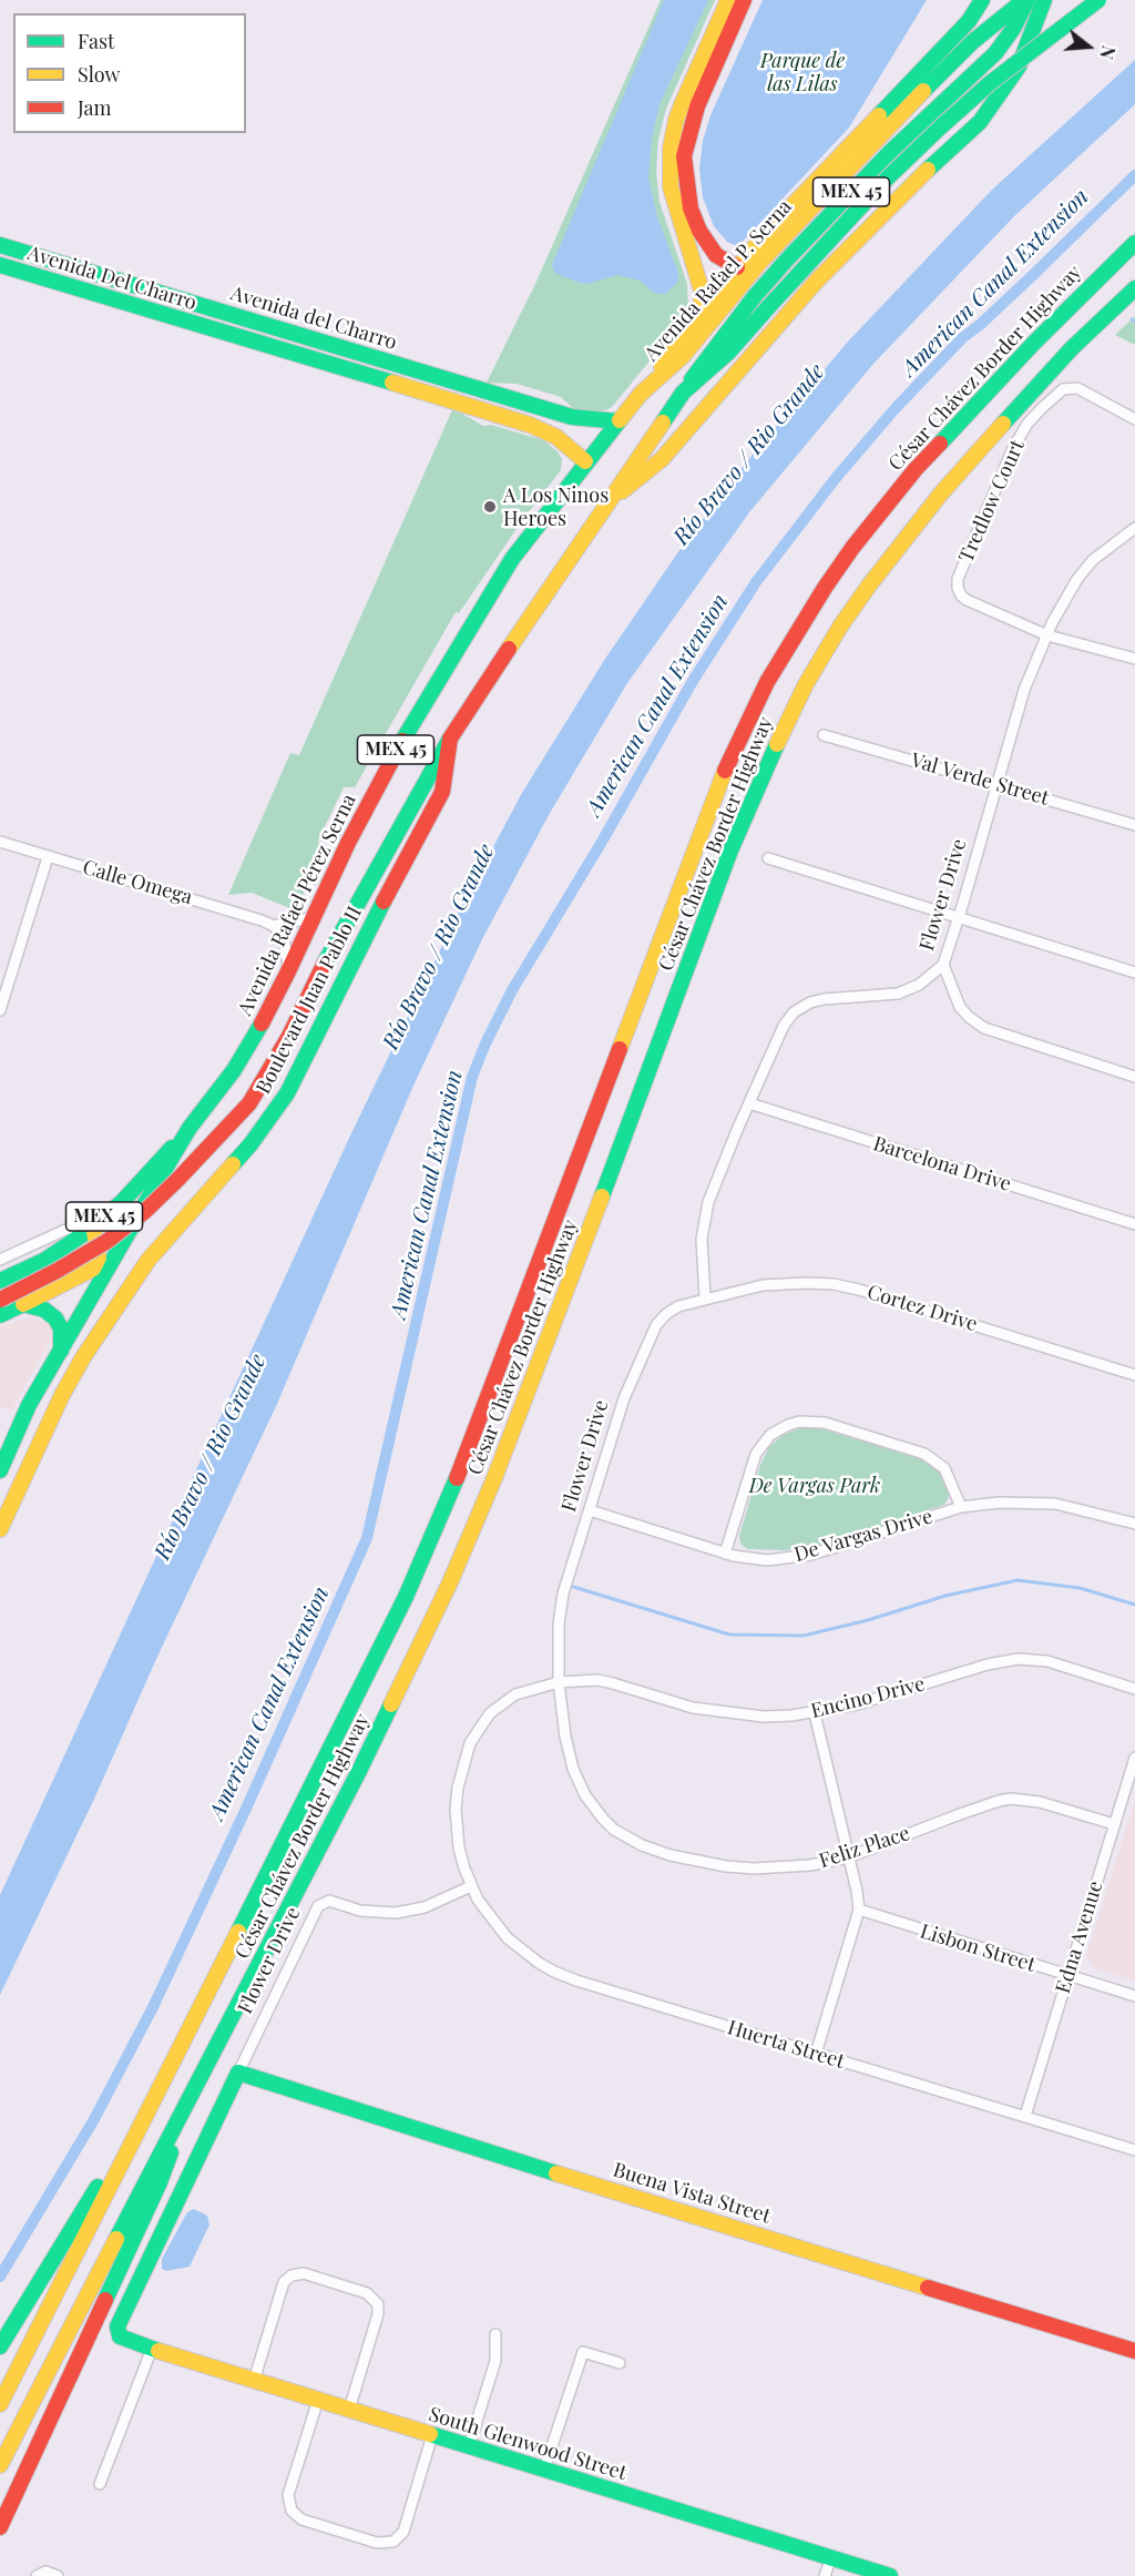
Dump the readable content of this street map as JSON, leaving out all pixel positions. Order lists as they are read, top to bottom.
{
  "streets": {
    "main road": [
      "MEX 45",
      "Avenida Del Charro",
      "Avenida Rafael P. Serna",
      "Avenida del Charro",
      "César Chávez Border Highway",
      "Flower Drive",
      "Avenida Rafael Pérez Serna",
      "Boulevard Juan Pablo II",
      "Buena Vista Street",
      "South Glenwood Street"
    ],
    "street": [
      "Tredlow Court",
      "Val Verde Street",
      "Calle Omega",
      "Barcelona Drive",
      "Cortez Drive",
      "De Vargas Drive",
      "Encino Drive",
      "Feliz Place",
      "Edna Avenue",
      "Lisbon Street",
      "Huerta Street"
    ]
  },
  "crossings": [
    ["MEX 45", "Avenida Rafael P. Serna"],
    ["MEX 45", "Avenida Rafael Pérez Serna"],
    ["MEX 45", "Boulevard Juan Pablo II"],
    ["Avenida Del Charro", "Avenida Rafael Pérez Serna"],
    ["Avenida Rafael P. Serna", "Avenida Rafael Pérez Serna"],
    ["Avenida del Charro", "Avenida Rafael Pérez Serna"],
    ["Tredlow Court", "Flower Drive"],
    ["Val Verde Street", "Flower Drive"],
    ["Flower Drive", "Barcelona Drive"],
    ["Flower Drive", "Cortez Drive"],
    ["Flower Drive", "De Vargas Drive"],
    ["Flower Drive", "Encino Drive"],
    ["Flower Drive", "Feliz Place"],
    ["Flower Drive", "Huerta Street"],
    ["Flower Drive", "Buena Vista Street"],
    ["Flower Drive", "South Glenwood Street"],
    ["Encino Drive", "Feliz Place"],
    ["Feliz Place", "Edna Avenue"],
    ["Edna Avenue", "Lisbon Street"],
    ["Edna Avenue", "Huerta Street"]
  ],
  "water": ["American Canal Extension", "Río Bravo / Rio Grande"],
  "parks": ["Parque de las Lilas", "De Vargas Park"],
  "places": ["A Los Ninos Heroes"],
  "legend": ["Fast", "Slow", "Jam"],
  "north": "right"
}
